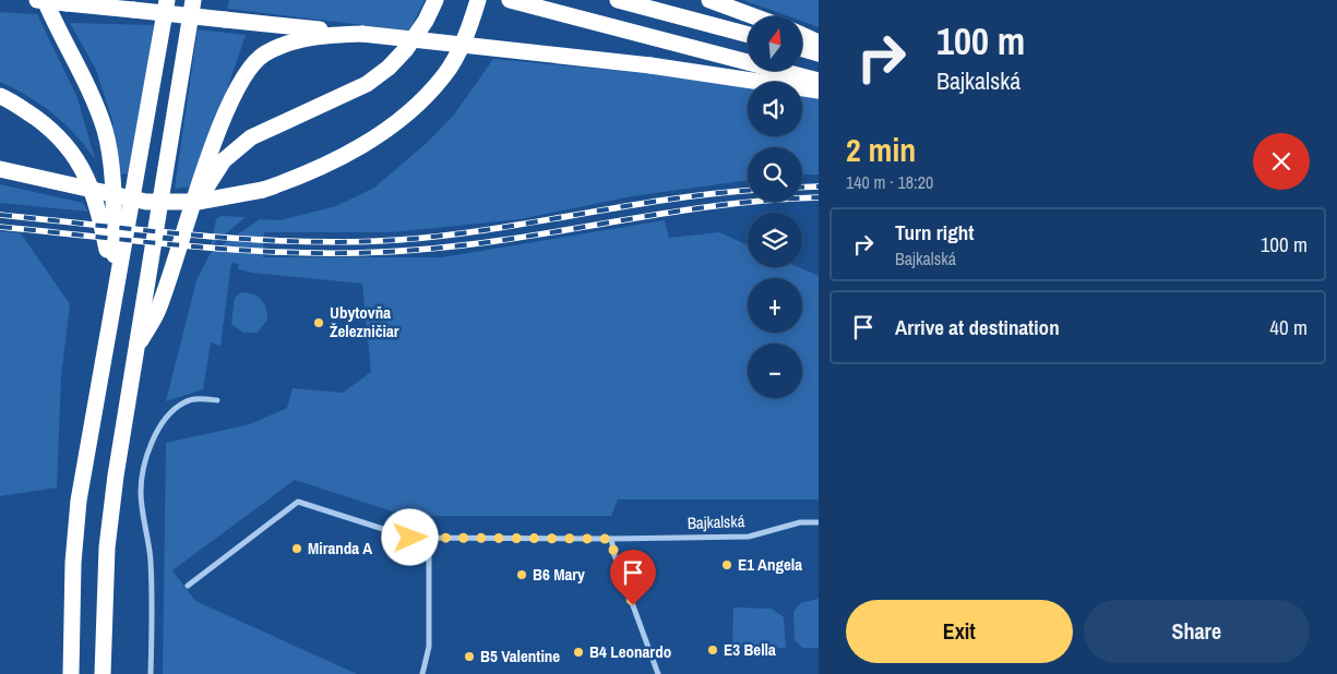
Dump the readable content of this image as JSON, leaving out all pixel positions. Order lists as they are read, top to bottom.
{
  "streets": {
    "street": ["Bajkalská"]
  },
  "places": [
    "Ubytovňa Železničiar",
    "Miranda A",
    "E1 Angela",
    "B6 Mary",
    "E3 Bella",
    "B4 Leonardo",
    "B5 Valentine"
  ],
  "north": "top",
  "page": {
    "turn": ["100 m", "Bajkalská"],
    "map_buttons": ["+", "−"],
    "heading": ["2 min", "140 m · 18:20"],
    "list": [
      {
        "name": "Turn right",
        "note": "Bajkalská",
        "value": "100 m"
      },
      {
        "name": "Arrive at destination",
        "value": "40 m"
      }
    ],
    "buttons": ["Exit", "Share"]
  }
}
